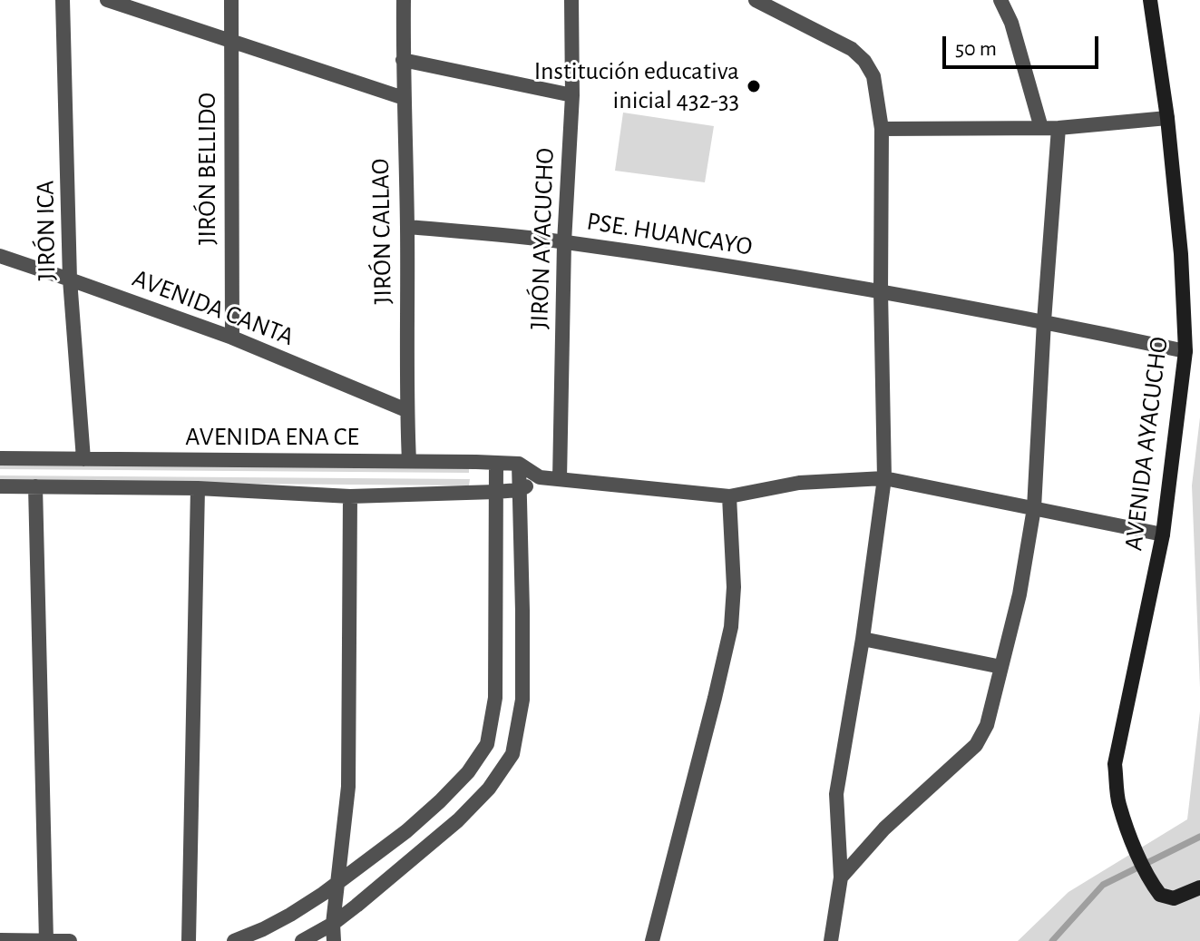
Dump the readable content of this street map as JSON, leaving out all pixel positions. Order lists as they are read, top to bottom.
{
  "streets": {
    "street": [
      "JIRÓN BELLIDO",
      "JIRÓN ICA",
      "JIRÓN CALLAO",
      "PSE. HUANCAYO",
      "JIRÓN AYACUCHO",
      "AVENIDA CANTA",
      "AVENIDA ENA CE",
      "AVENIDA AYACUCHO"
    ]
  },
  "crossings": [
    ["JIRÓN BELLIDO", "AVENIDA CANTA"],
    ["JIRÓN ICA", "AVENIDA CANTA"],
    ["JIRÓN ICA", "AVENIDA ENA CE"],
    ["JIRÓN CALLAO", "PSE. HUANCAYO"],
    ["JIRÓN CALLAO", "AVENIDA CANTA"],
    ["JIRÓN CALLAO", "AVENIDA ENA CE"],
    ["PSE. HUANCAYO", "JIRÓN AYACUCHO"],
    ["PSE. HUANCAYO", "AVENIDA AYACUCHO"]
  ],
  "places": ["Institución educativa inicial 432-33"],
  "scale_bar": "50 m"
}
